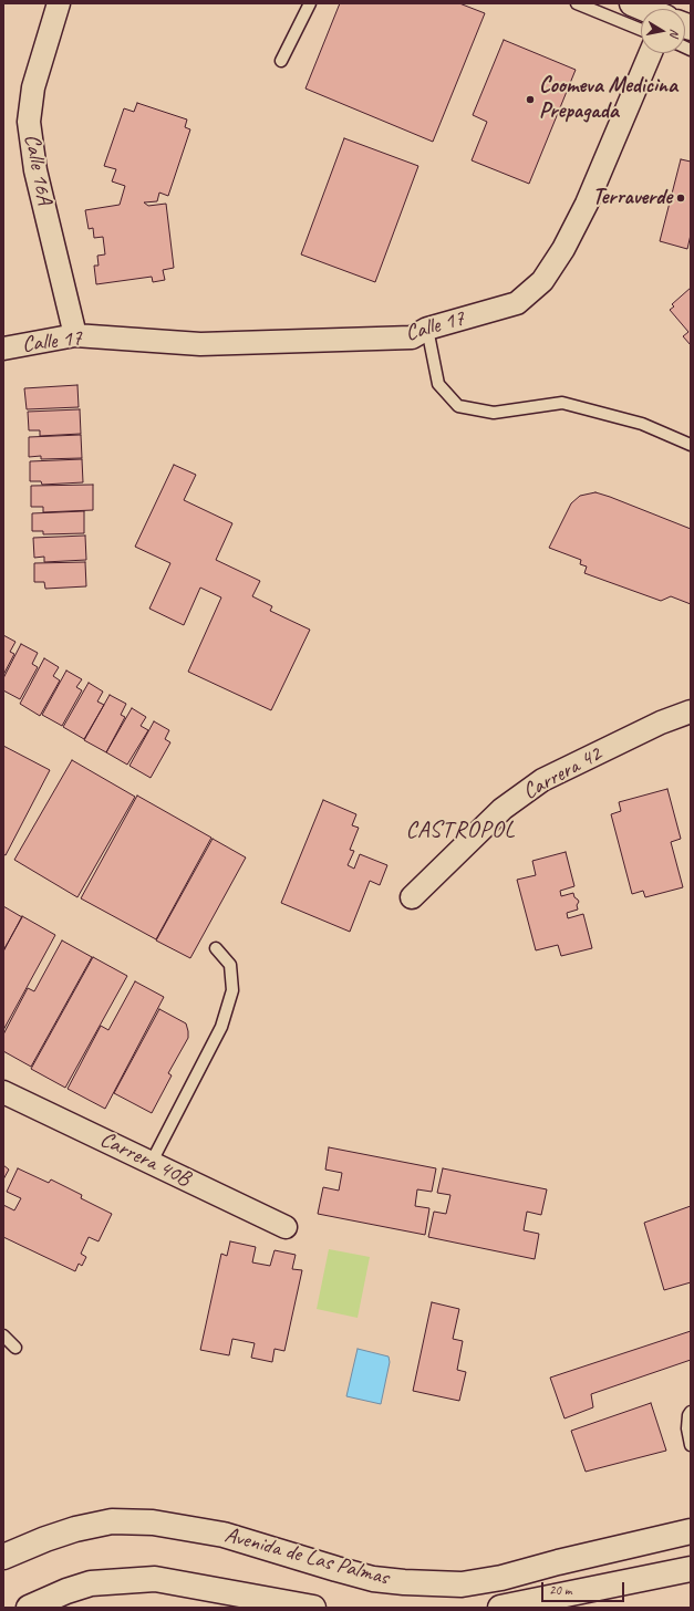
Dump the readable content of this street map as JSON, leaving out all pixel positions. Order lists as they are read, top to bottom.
{
  "streets": {
    "main road": ["Avenida de Las Palmas"],
    "street": [
      "Calle 16A",
      "Calle 17",
      "Carrera 42",
      "Carrera 40B"
    ]
  },
  "crossings": [
    ["Calle 16A", "Calle 17"]
  ],
  "districts": ["CASTROPOL"],
  "places": ["Coomeva Medicina Prepagada", "Terraverde"],
  "scale_bar": "20 m",
  "north": "right"
}
